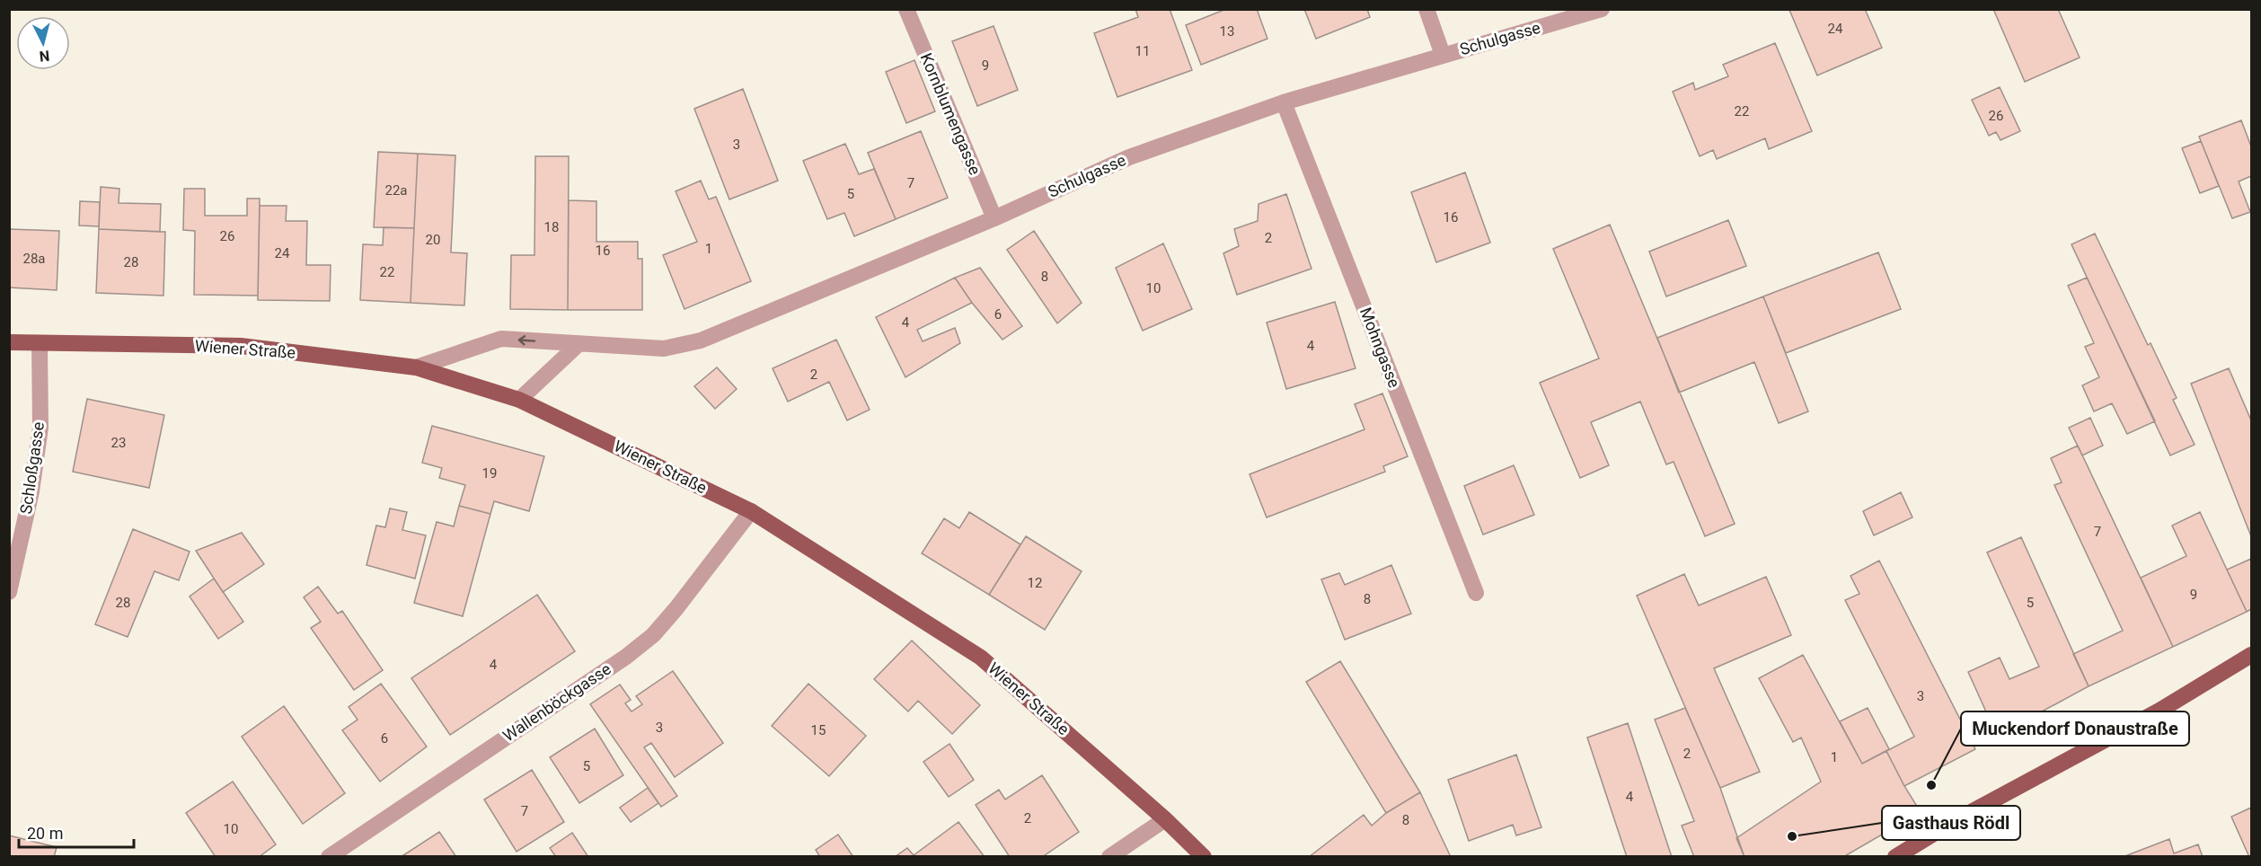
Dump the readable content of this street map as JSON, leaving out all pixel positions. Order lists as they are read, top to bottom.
{
  "streets": {
    "main road": ["Wiener Straße"],
    "street": [
      "Schulgasse",
      "Kornblumengasse",
      "Mohngasse",
      "Schloßgasse",
      "Wallenböckgasse"
    ]
  },
  "crossings": [
    ["Schulgasse", "Kornblumengasse"],
    ["Schulgasse", "Mohngasse"],
    ["Schulgasse", "Wiener Straße"],
    ["Wiener Straße", "Schloßgasse"],
    ["Wiener Straße", "Wallenböckgasse"]
  ],
  "places": ["Muckendorf Donaustraße", "Gasthaus Rödl"],
  "house_numbers": [
    "24",
    "13",
    "11",
    "9",
    "22",
    "26",
    "3",
    "7",
    "22a",
    "5",
    "16",
    "18",
    "26",
    "2",
    "20",
    "1",
    "16",
    "24",
    "28a",
    "28",
    "22",
    "8",
    "10",
    "6",
    "4",
    "4",
    "2",
    "23",
    "19",
    "7",
    "12",
    "9",
    "8",
    "28",
    "5",
    "4",
    "3",
    "3",
    "15",
    "6",
    "2",
    "1",
    "5",
    "4",
    "7",
    "2",
    "8",
    "10"
  ],
  "scale_bar": "20 m",
  "north": "bottom"
}
